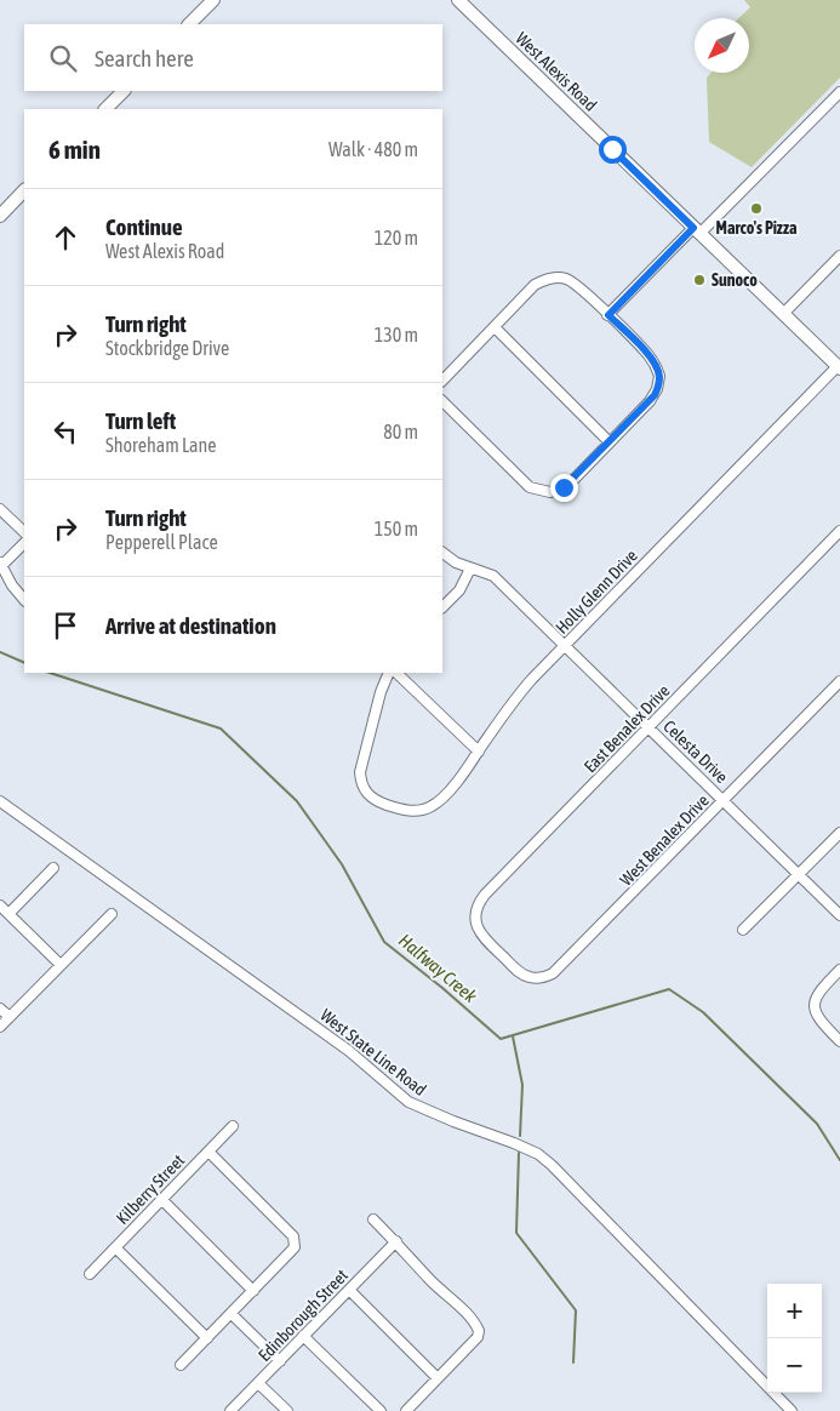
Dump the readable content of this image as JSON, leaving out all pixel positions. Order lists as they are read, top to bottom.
{
  "streets": {
    "main road": ["West Alexis Road"],
    "street": [
      "Holly Glenn Drive",
      "East Benalex Drive",
      "Celesta Drive",
      "West Benalex Drive",
      "West State Line Road",
      "Kilberry Street",
      "Edinborough Street"
    ]
  },
  "crossings": [
    ["West Alexis Road", "Holly Glenn Drive"],
    ["Holly Glenn Drive", "Celesta Drive"],
    ["East Benalex Drive", "Celesta Drive"],
    ["East Benalex Drive", "West Benalex Drive"],
    ["Celesta Drive", "West Benalex Drive"]
  ],
  "water": ["Halfway Creek"],
  "places": ["Marco's Pizza", "Sunoco"],
  "north": "bottom left",
  "page": {
    "search": "Search here",
    "heading": ["6 min", "Walk · 480 m"],
    "list": [
      ["Continue", "West Alexis Road", "120 m"],
      ["Turn right", "Stockbridge Drive", "130 m"],
      ["Turn left", "Shoreham Lane", "80 m"],
      ["Turn right", "Pepperell Place", "150 m"],
      "Arrive at destination"
    ],
    "map_buttons": ["+", "−"]
  }
}
